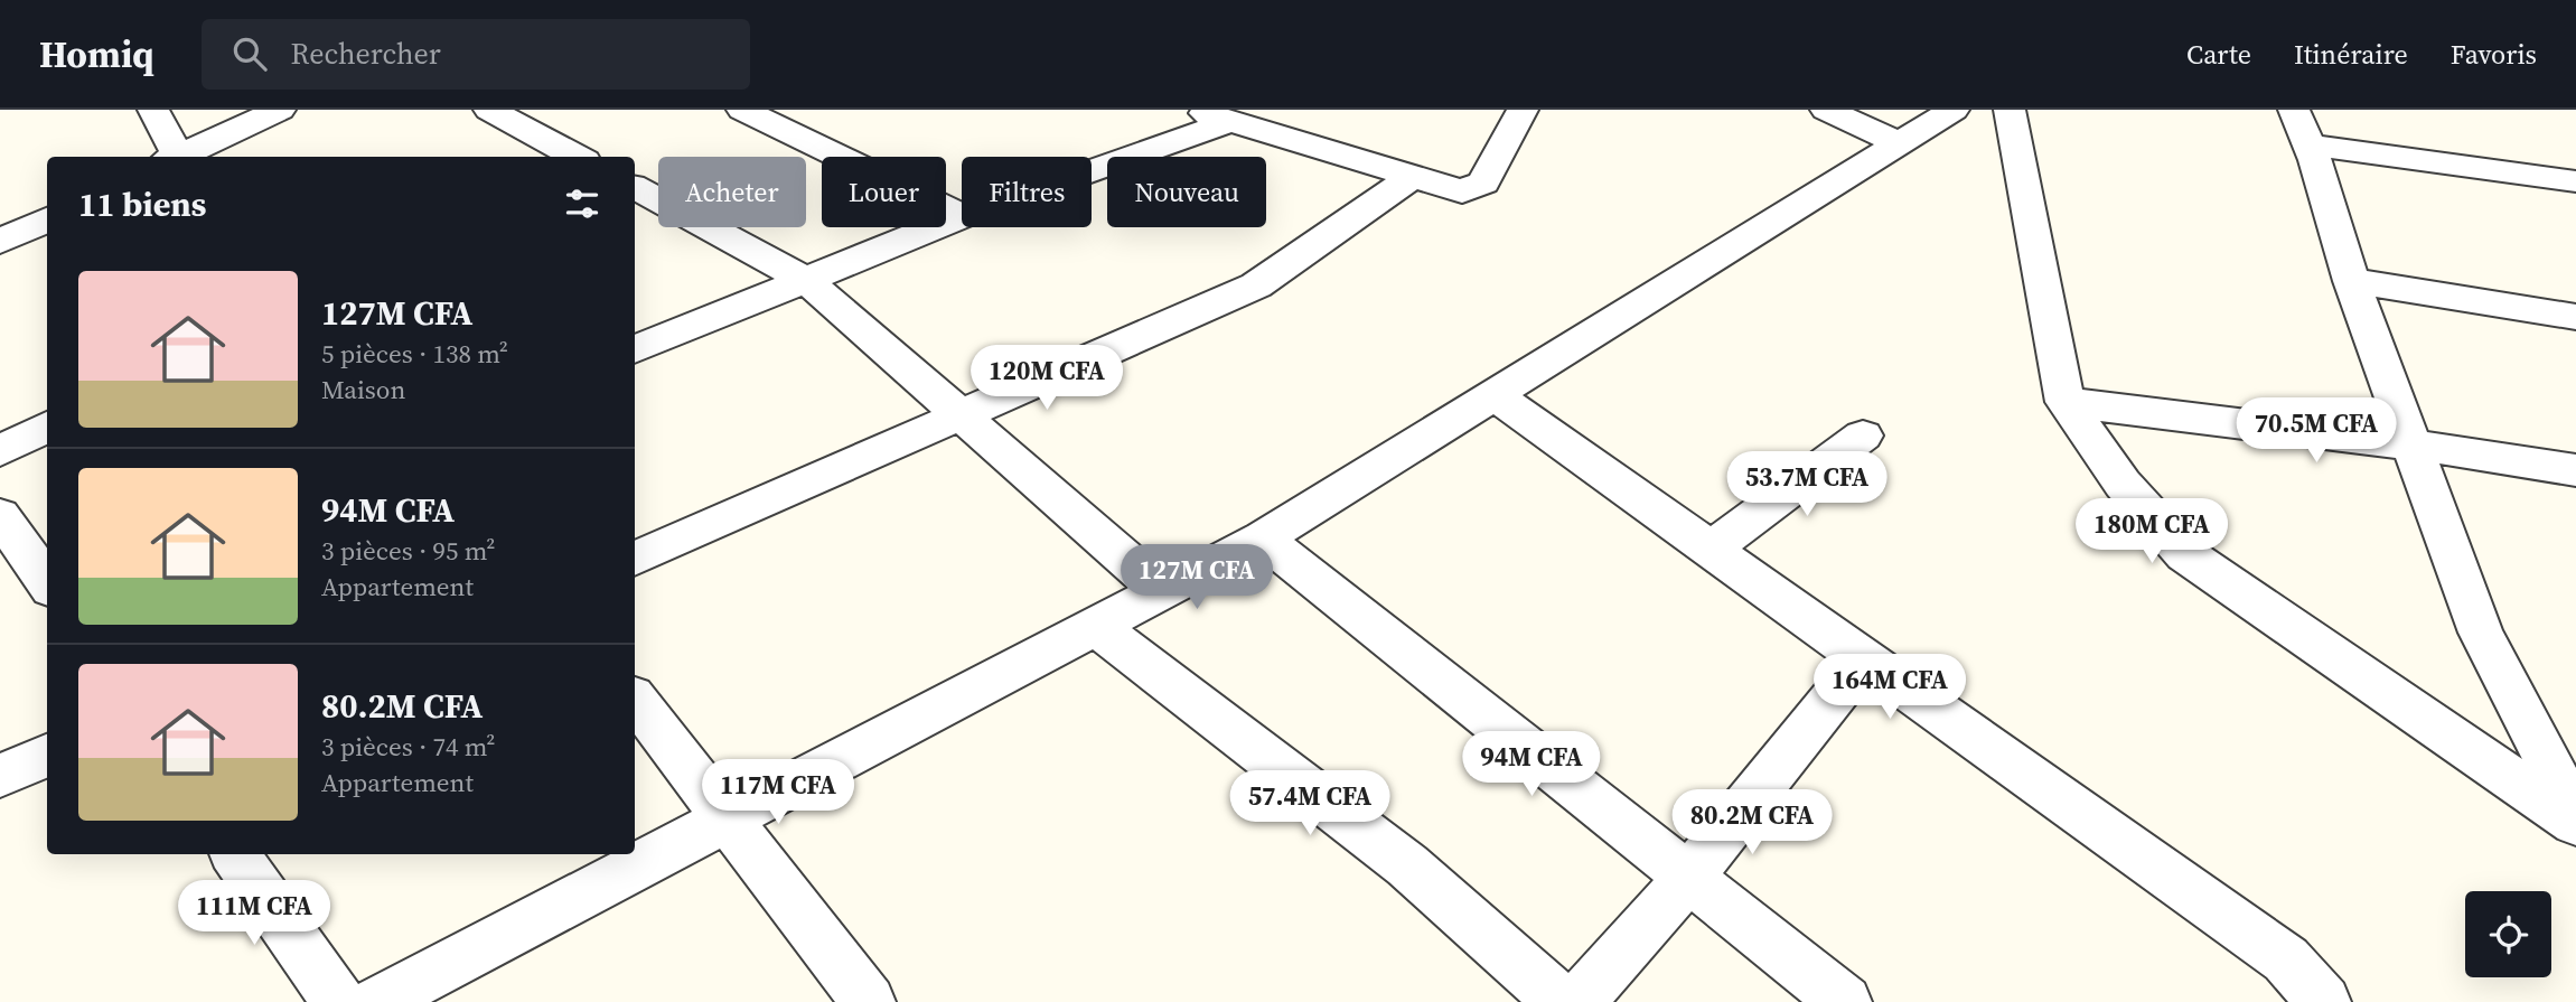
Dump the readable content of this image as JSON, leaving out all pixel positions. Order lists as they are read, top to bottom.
{
  "page": {
    "header": "Homiq",
    "search": "Rechercher",
    "nav": ["Carte", "Itinéraire", "Favoris"],
    "chip": [
      "Acheter",
      "Louer",
      "Filtres",
      "Nouveau"
    ],
    "heading": "11 biens",
    "list": [
      {
        "name": "127M CFA",
        "note": "5 pièces · 138 m² · Maison"
      },
      {
        "name": "94M CFA",
        "note": "3 pièces · 95 m² · Appartement"
      },
      {
        "name": "80.2M CFA",
        "note": "3 pièces · 74 m² · Appartement"
      }
    ],
    "price": [
      "120M CFA",
      "70.5M CFA",
      "53.7M CFA",
      "180M CFA",
      "127M CFA",
      "164M CFA",
      "94M CFA",
      "117M CFA",
      "57.4M CFA",
      "80.2M CFA",
      "111M CFA"
    ]
  }
}
